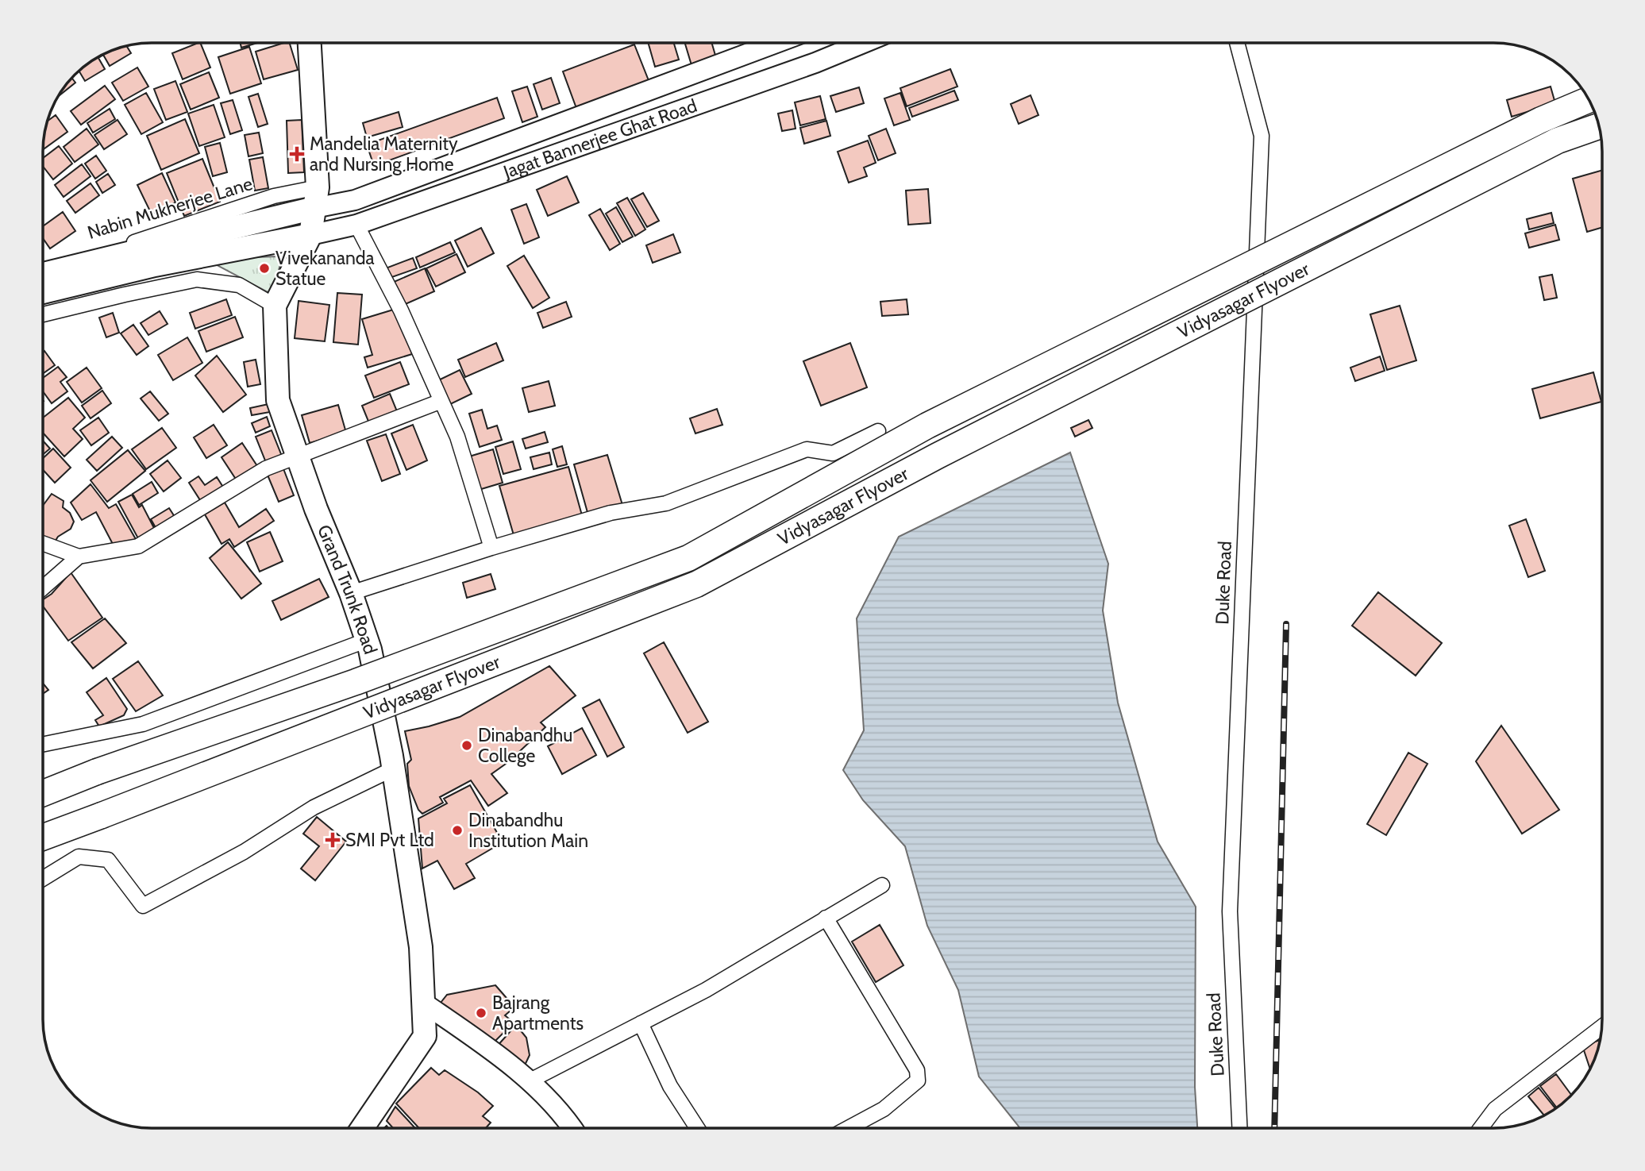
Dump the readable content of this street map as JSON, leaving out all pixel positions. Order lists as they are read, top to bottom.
{
  "streets": {
    "highway": ["Vidyasagar Flyover"],
    "main road": ["Jagat Bannerjee Ghat Road", "Grand Trunk Road"],
    "street": ["Nabin Mukherjee Lane", "Duke Road"]
  },
  "crossings": [
    ["Jagat Bannerjee Ghat Road", "Nabin Mukherjee Lane"],
    ["Jagat Bannerjee Ghat Road", "Grand Trunk Road"],
    ["Nabin Mukherjee Lane", "Grand Trunk Road"]
  ],
  "places": {
    "health": ["Mandelia Maternity and Nursing Home", "SMI Pvt Ltd"],
    "other": [
      "Vivekananda Statue",
      "Dinabandhu College",
      "Dinabandhu Institution Main",
      "Bajrang Apartments"
    ]
  }
}
